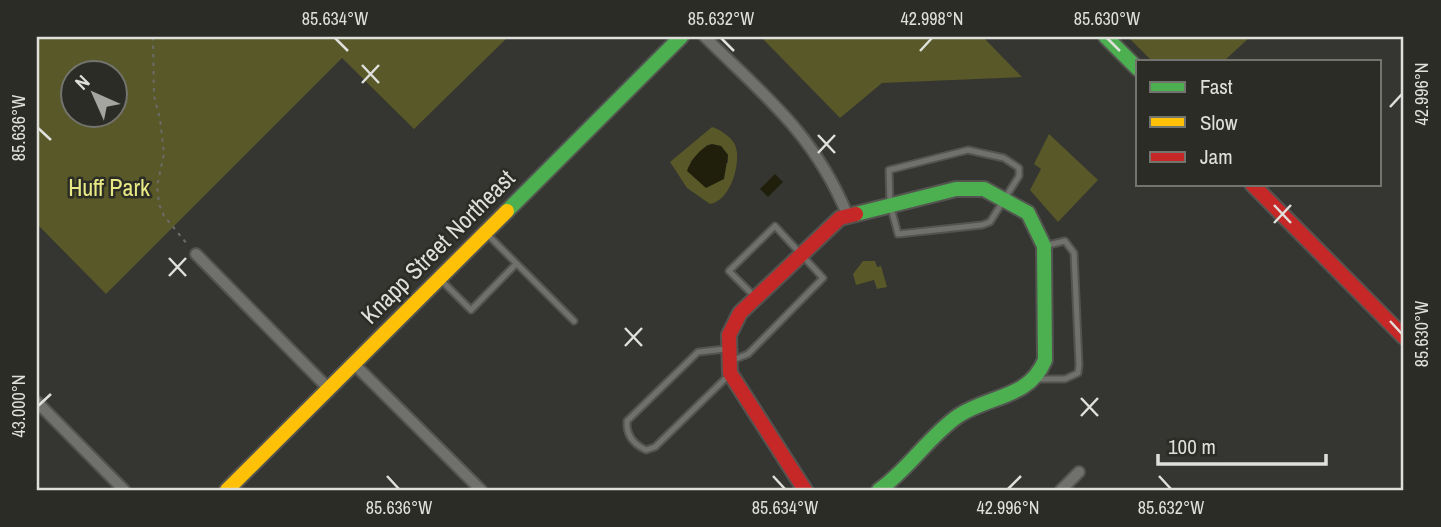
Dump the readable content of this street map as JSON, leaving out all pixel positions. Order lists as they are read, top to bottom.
{
  "streets": {
    "street": ["Knapp Street Northeast"]
  },
  "parks": ["Huff Park"],
  "legend": ["Fast", "Slow", "Jam"],
  "scale_bar": "100 m",
  "north": "top left",
  "coordinates": [
    "85.634°W",
    "85.632°W",
    "42.998°N",
    "85.630°W",
    "42.996°N",
    "85.636°W",
    "43.000°N"
  ]
}
